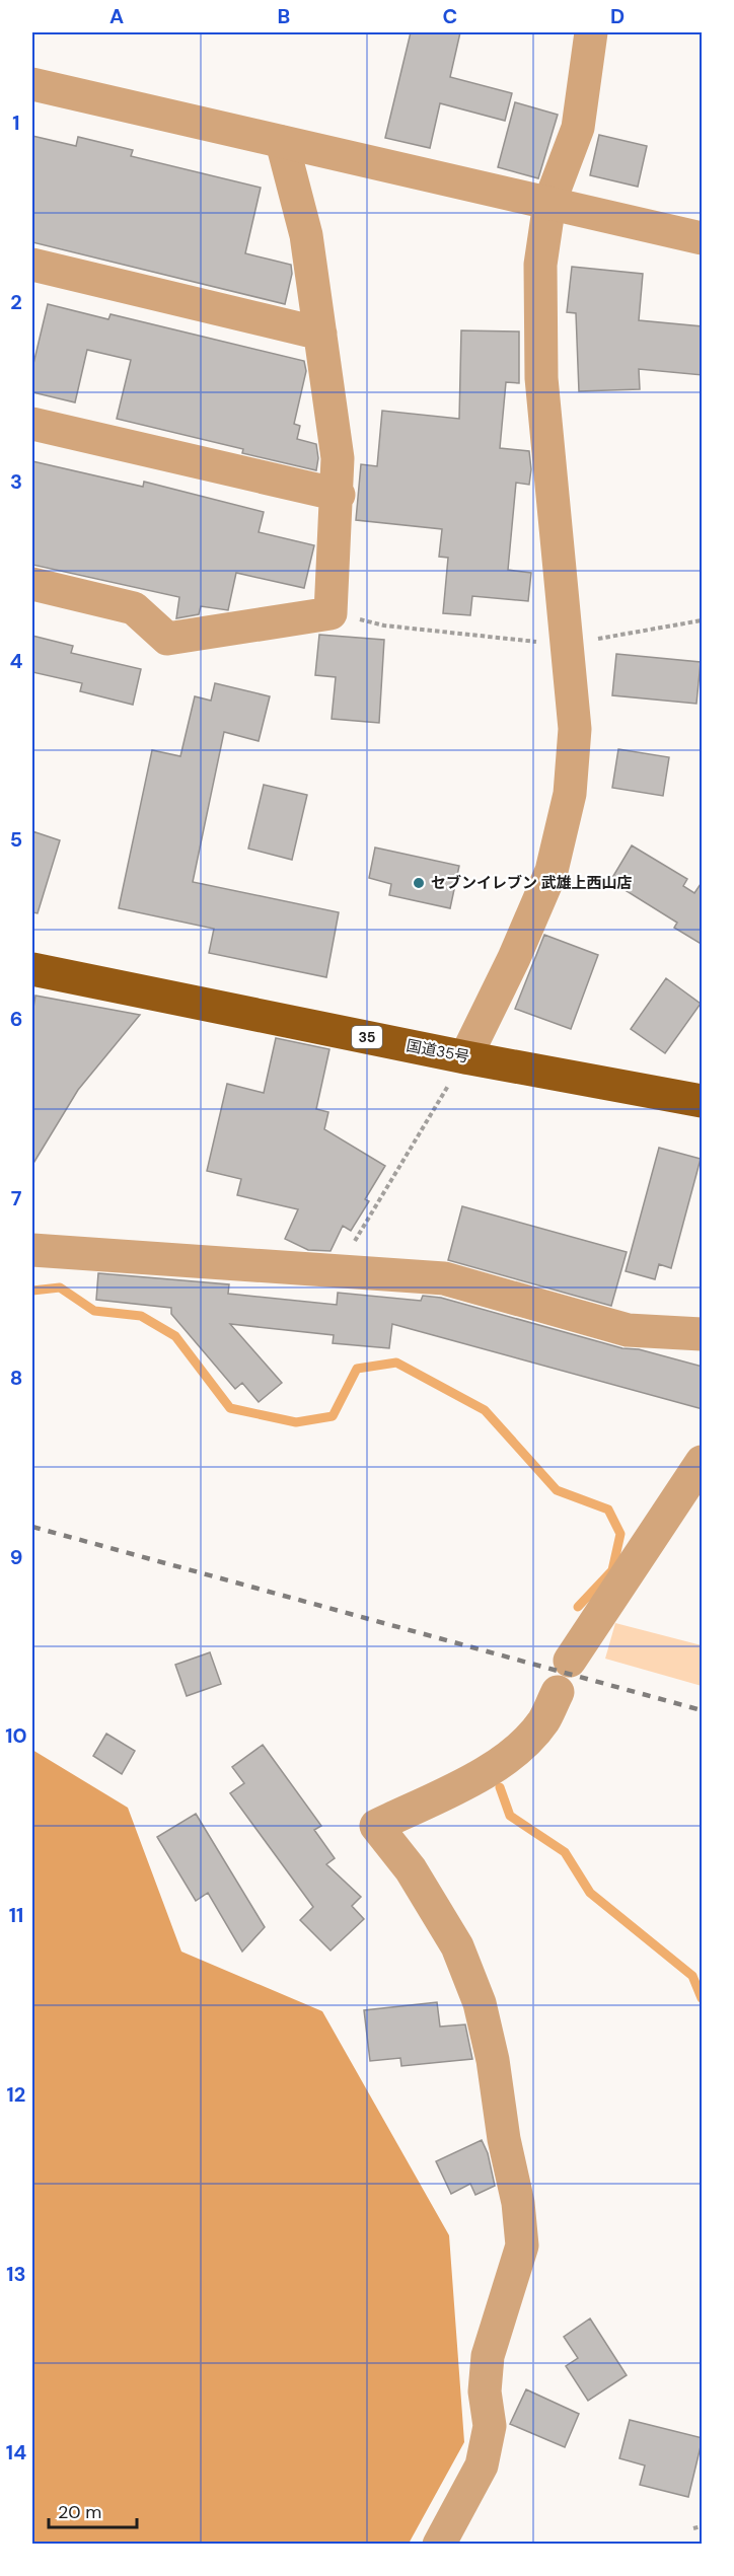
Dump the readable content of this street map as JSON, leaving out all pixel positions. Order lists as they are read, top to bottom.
{
  "streets": {
    "highway": ["35", "国道35号"]
  },
  "places": ["セブンイレブン 武雄上西山店"],
  "scale_bar": "20 m",
  "grid": {
    "columns": [
      "A",
      "B",
      "C",
      "D"
    ],
    "rows": [
      "1",
      "2",
      "3",
      "4",
      "5",
      "6",
      "7",
      "8",
      "9",
      "10",
      "11",
      "12",
      "13",
      "14"
    ]
  }
}
